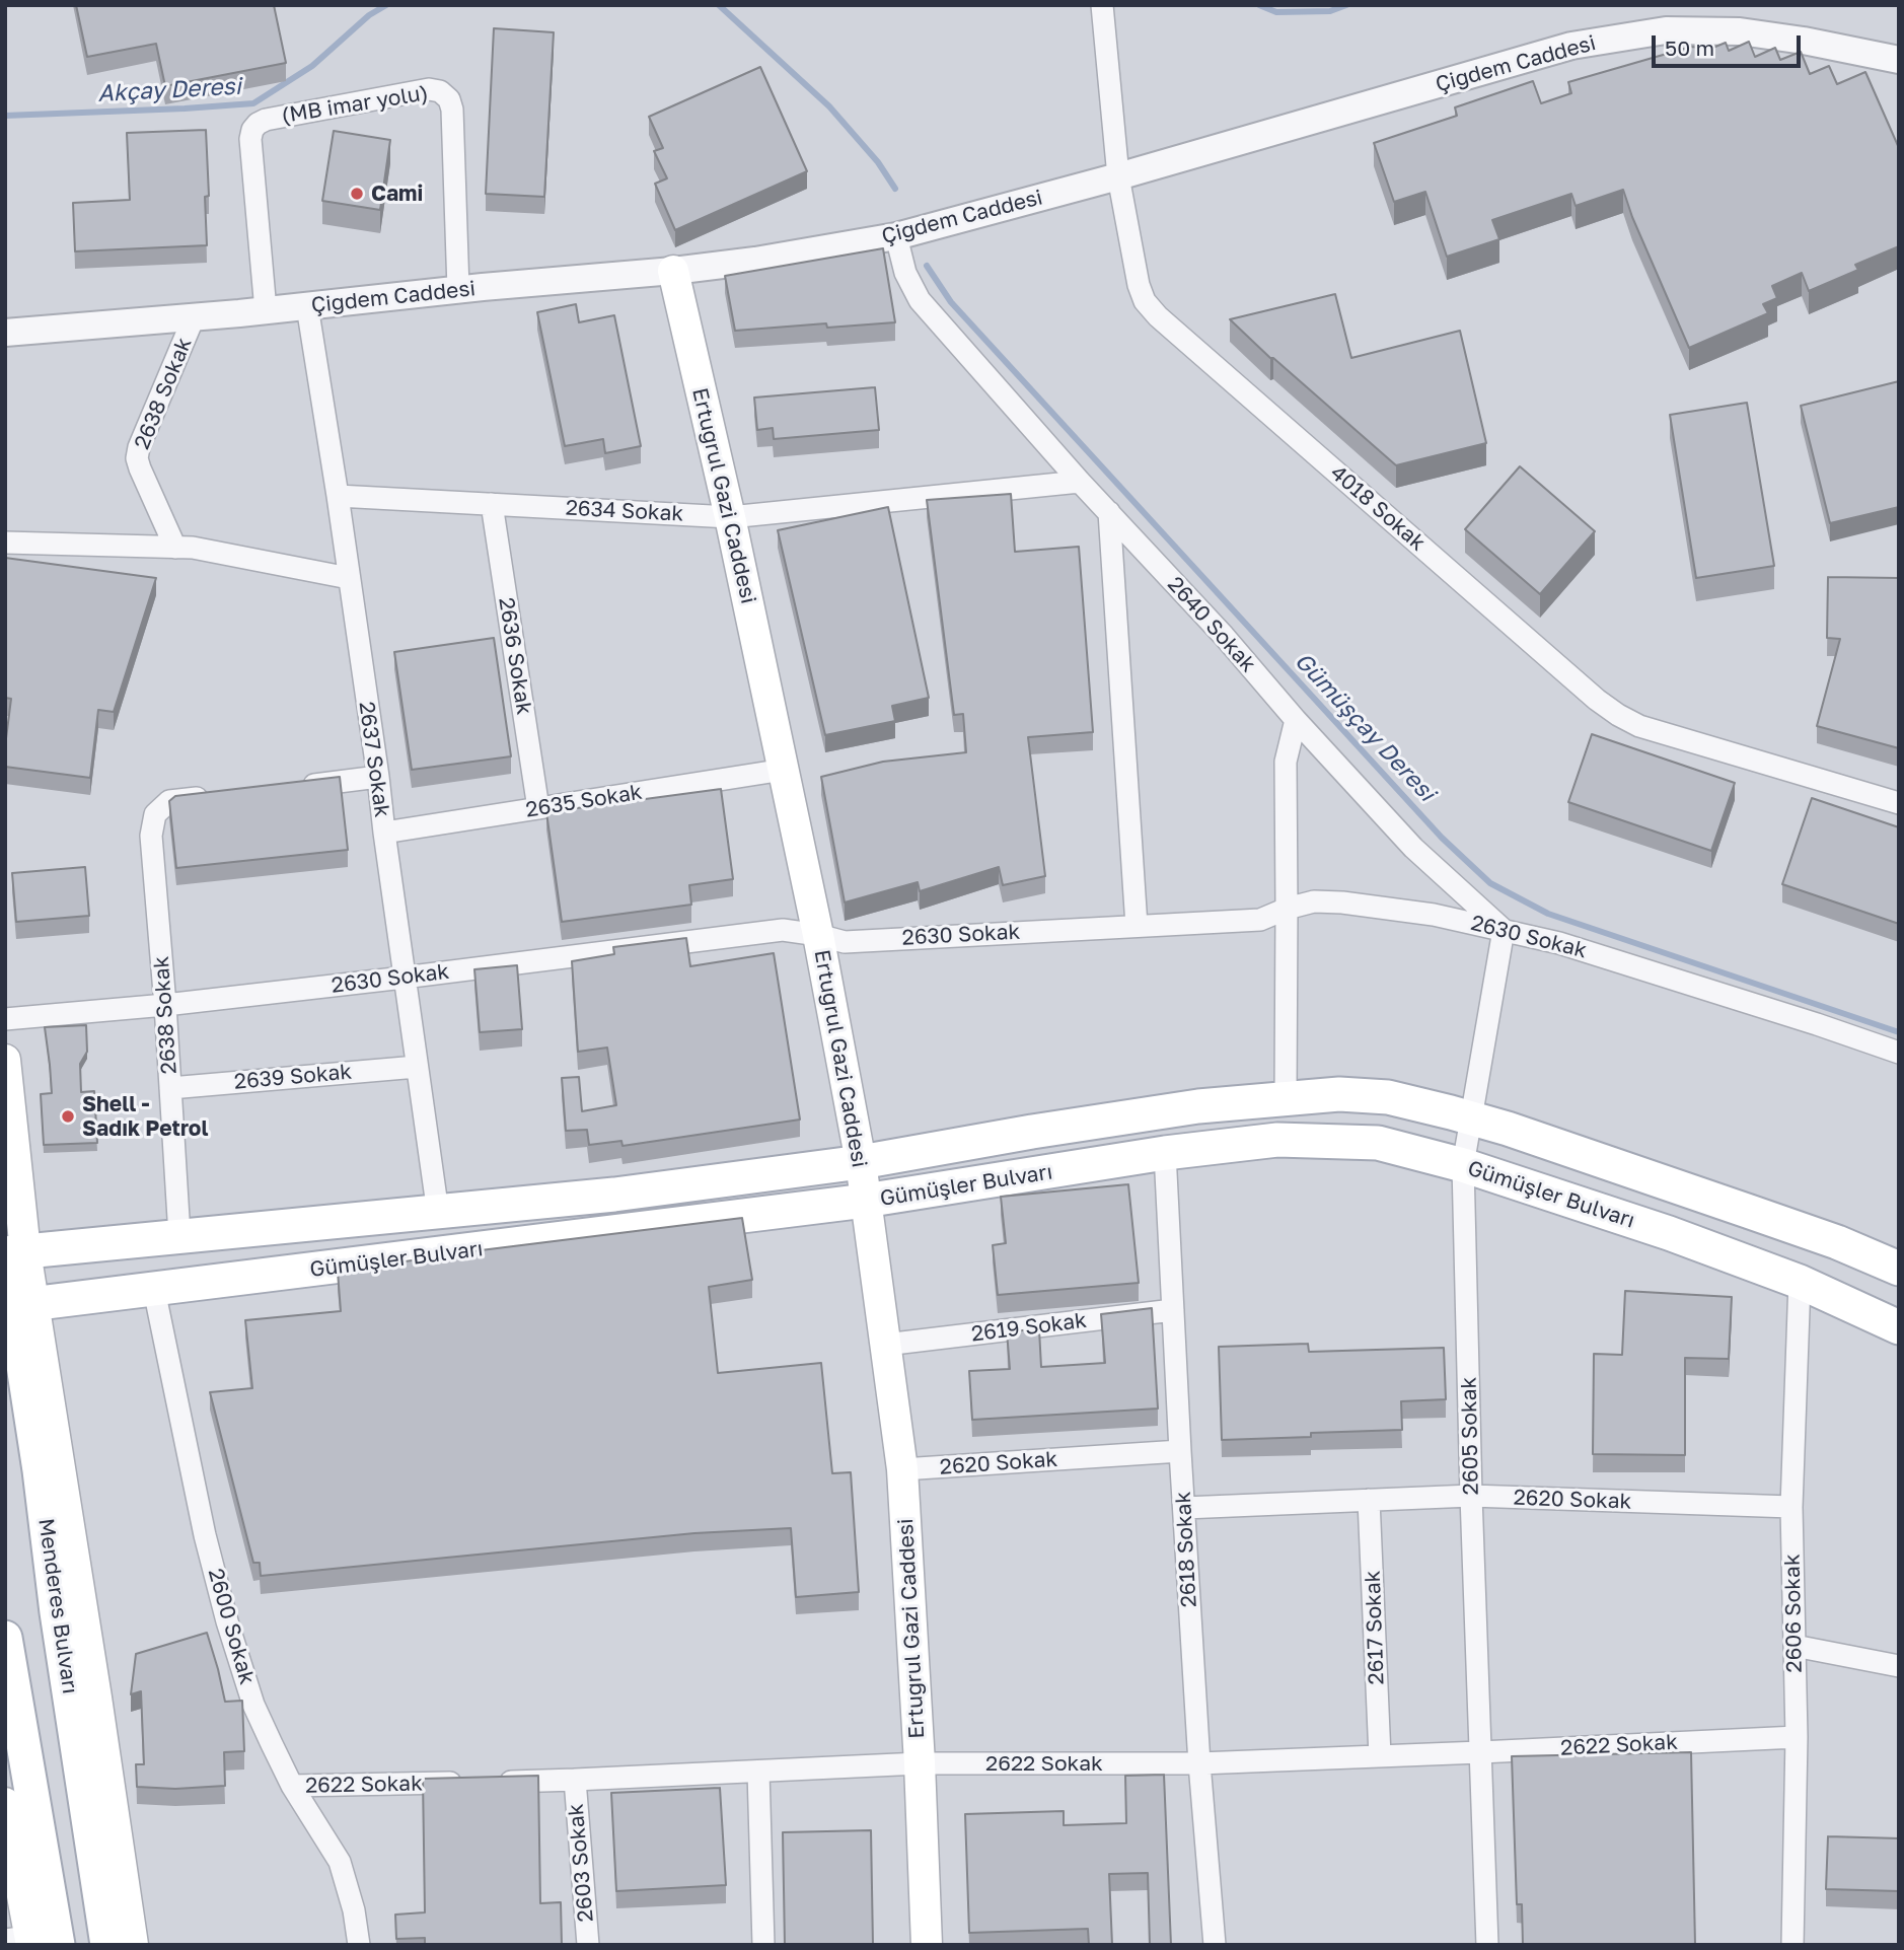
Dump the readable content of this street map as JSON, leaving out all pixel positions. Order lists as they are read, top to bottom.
{
  "streets": {
    "main road": ["Ertuğrul Gazi Caddesi", "Gümüşler Bulvarı", "Menderes Bulvarı"],
    "street": [
      "Çiğdem Caddesi",
      "(MB imar yolu)",
      "2638 Sokak",
      "4018 Sokak",
      "2634 Sokak",
      "2640 Sokak",
      "2636 Sokak",
      "2637 Sokak",
      "2635 Sokak",
      "2630 Sokak",
      "2639 Sokak",
      "2619 Sokak",
      "2605 Sokak",
      "2620 Sokak",
      "2618 Sokak",
      "2606 Sokak",
      "2600 Sokak",
      "2617 Sokak",
      "2622 Sokak",
      "2603 Sokak"
    ]
  },
  "crossings": [
    ["Çiğdem Caddesi", "(MB imar yolu)"],
    ["Çiğdem Caddesi", "2638 Sokak"],
    ["Çiğdem Caddesi", "Ertuğrul Gazi Caddesi"],
    ["Çiğdem Caddesi", "4018 Sokak"],
    ["Çiğdem Caddesi", "2640 Sokak"],
    ["Çiğdem Caddesi", "2637 Sokak"],
    ["2638 Sokak", "2630 Sokak"],
    ["2638 Sokak", "2639 Sokak"],
    ["2638 Sokak", "Gümüşler Bulvarı"],
    ["Ertuğrul Gazi Caddesi", "2634 Sokak"],
    ["Ertuğrul Gazi Caddesi", "2635 Sokak"],
    ["Ertuğrul Gazi Caddesi", "2630 Sokak"],
    ["Ertuğrul Gazi Caddesi", "Gümüşler Bulvarı"],
    ["Ertuğrul Gazi Caddesi", "2619 Sokak"],
    ["Ertuğrul Gazi Caddesi", "2620 Sokak"],
    ["Ertuğrul Gazi Caddesi", "2622 Sokak"],
    ["2634 Sokak", "2640 Sokak"],
    ["2634 Sokak", "2636 Sokak"],
    ["2634 Sokak", "2637 Sokak"],
    ["2640 Sokak", "2630 Sokak"],
    ["2640 Sokak", "2605 Sokak"],
    ["2636 Sokak", "2635 Sokak"],
    ["2637 Sokak", "2635 Sokak"],
    ["2637 Sokak", "2630 Sokak"],
    ["2637 Sokak", "2639 Sokak"],
    ["2637 Sokak", "Gümüşler Bulvarı"],
    ["2630 Sokak", "2605 Sokak"],
    ["Gümüşler Bulvarı", "2605 Sokak"],
    ["Gümüşler Bulvarı", "2618 Sokak"],
    ["Gümüşler Bulvarı", "Menderes Bulvarı"],
    ["Gümüşler Bulvarı", "2606 Sokak"],
    ["Gümüşler Bulvarı", "2600 Sokak"],
    ["2619 Sokak", "2618 Sokak"],
    ["2605 Sokak", "2620 Sokak"],
    ["2605 Sokak", "2622 Sokak"],
    ["2620 Sokak", "2618 Sokak"],
    ["2620 Sokak", "2606 Sokak"],
    ["2620 Sokak", "2617 Sokak"],
    ["2618 Sokak", "2622 Sokak"],
    ["2606 Sokak", "2622 Sokak"],
    ["2600 Sokak", "2622 Sokak"],
    ["2617 Sokak", "2622 Sokak"],
    ["2622 Sokak", "2603 Sokak"]
  ],
  "water": ["Akçay Deresi", "Gümüşçay Deresi"],
  "places": ["Cami", "Shell - Sadık Petrol"],
  "scale_bar": "50 m"
}
